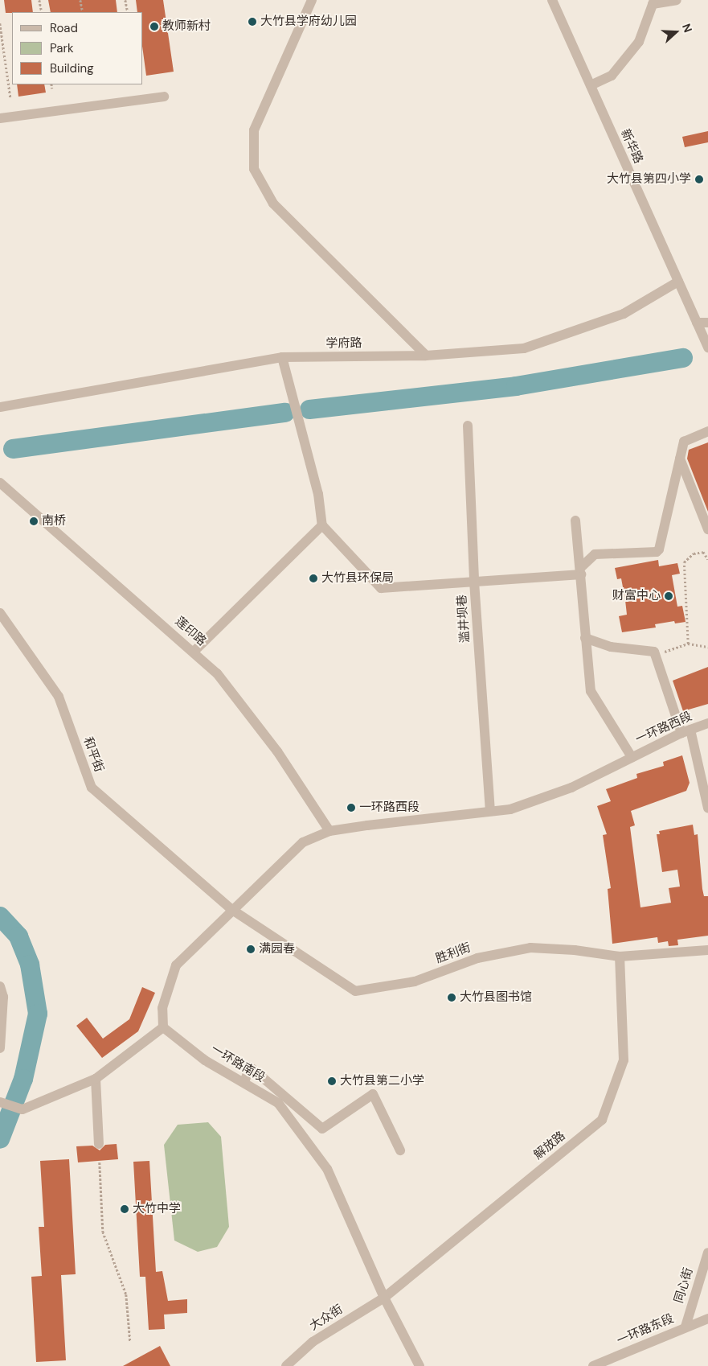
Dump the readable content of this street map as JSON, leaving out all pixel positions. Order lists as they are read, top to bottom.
{
  "streets": {
    "street": [
      "新华路",
      "学府路",
      "滥井坝巷",
      "莲印路",
      "一环路西段",
      "和平街",
      "胜利街",
      "一环路南段",
      "解放路",
      "同心街",
      "大众街",
      "一环路东段"
    ]
  },
  "crossings": [
    ["新华路", "学府路"],
    ["滥井坝巷", "一环路西段"],
    ["莲印路", "一环路西段"],
    ["和平街", "胜利街"],
    ["胜利街", "解放路"],
    ["一环路南段", "解放路"],
    ["一环路南段", "大众街"],
    ["解放路", "大众街"],
    ["同心街", "一环路东段"]
  ],
  "places": [
    "大竹县学府幼儿园",
    "教师新村",
    "大竹县第四小学",
    "南桥",
    "大竹县环保局",
    "财富中心",
    "一环路西段",
    "满园春",
    "大竹县图书馆",
    "大竹县第二小学",
    "大竹中学"
  ],
  "legend": ["Road", "Park", "Building"],
  "north": "right"
}
